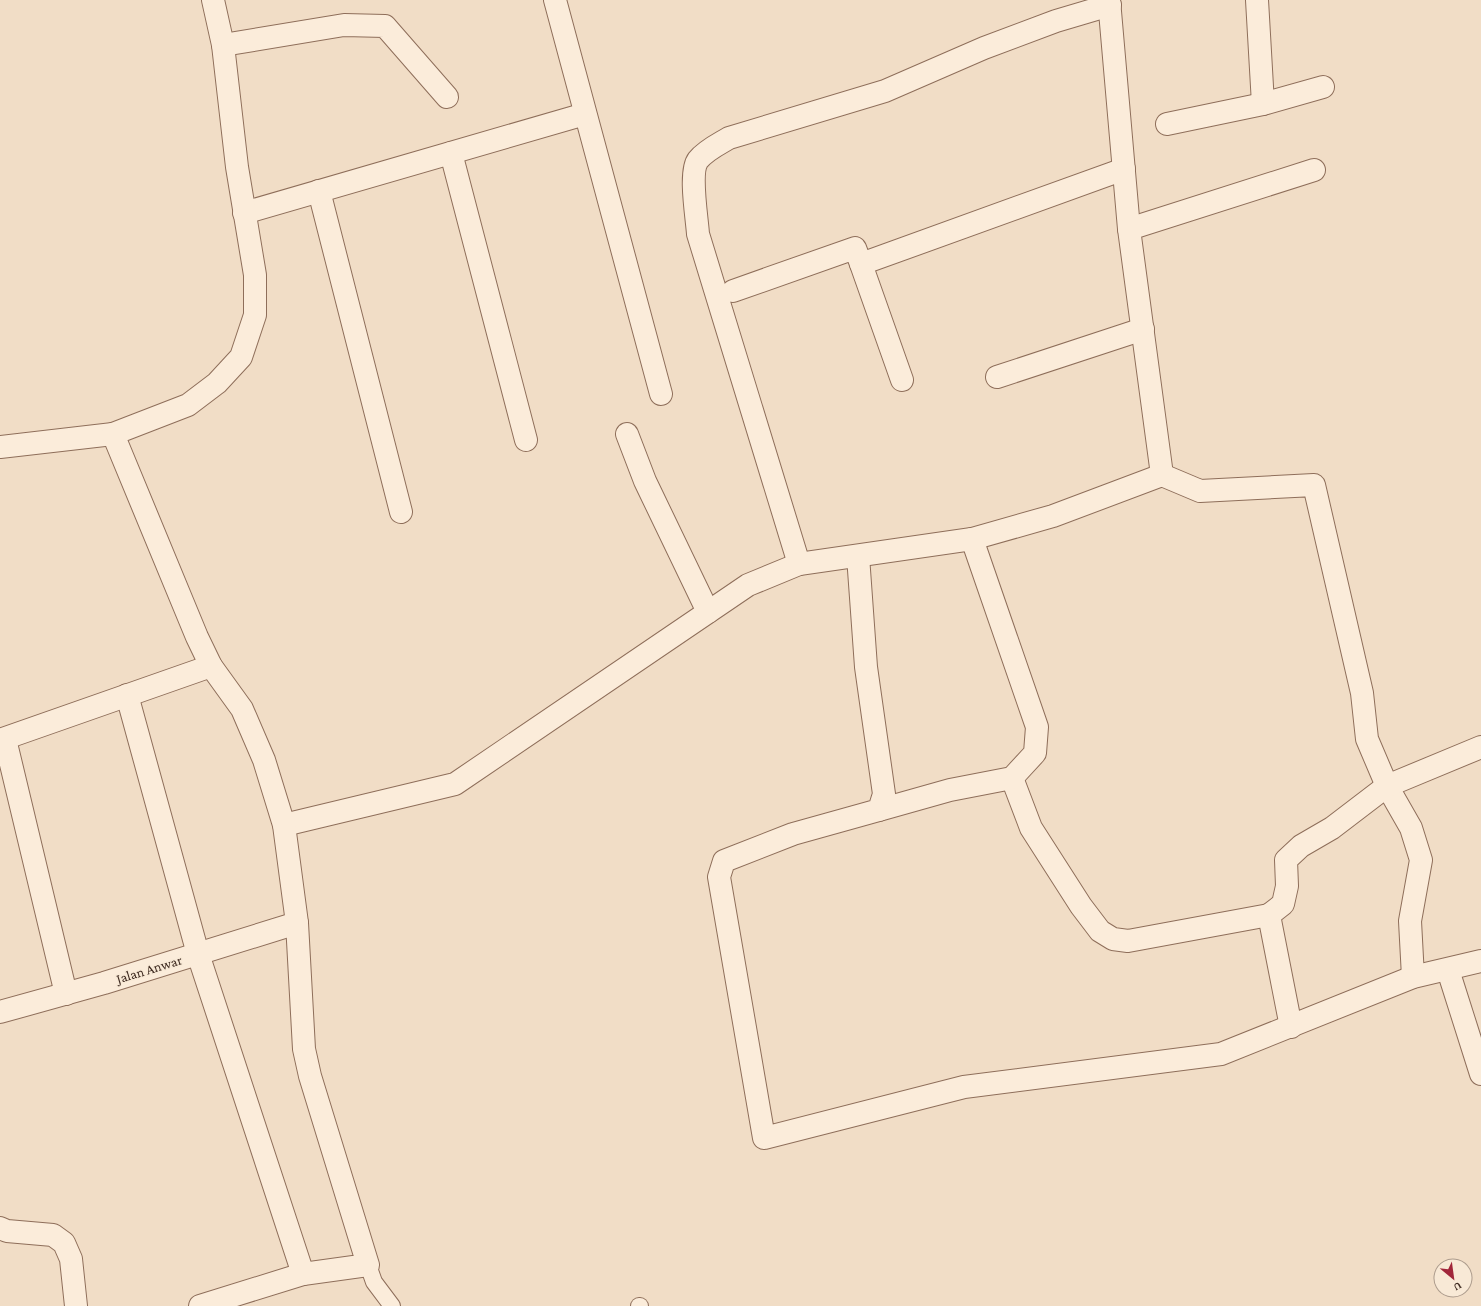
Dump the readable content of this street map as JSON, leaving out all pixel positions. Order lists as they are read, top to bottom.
{
  "streets": {
    "street": ["Jalan Anwar"]
  },
  "north": "bottom right"
}
